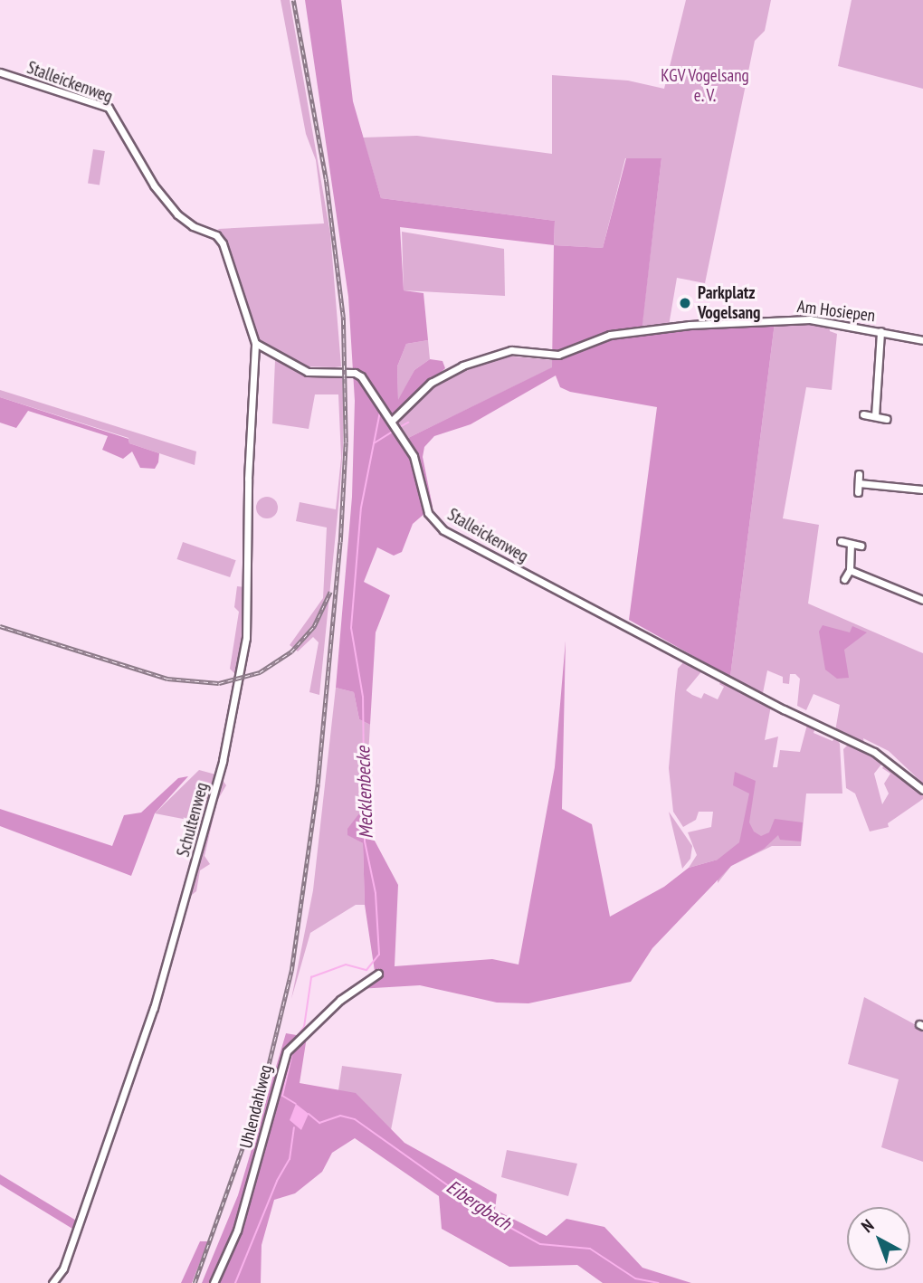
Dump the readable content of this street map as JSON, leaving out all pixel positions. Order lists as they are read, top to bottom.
{
  "streets": {
    "street": [
      "Stalleickenweg",
      "Am Hosiepen",
      "Schultenweg",
      "Uhlendahlweg"
    ]
  },
  "crossings": [
    ["Stalleickenweg", "Am Hosiepen"],
    ["Stalleickenweg", "Schultenweg"]
  ],
  "water": ["Mecklenbecke", "Eibergbach"],
  "parks": ["KGV Vogelsang e. V."],
  "places": ["Parkplatz Vogelsang"],
  "north": "top left"
}
